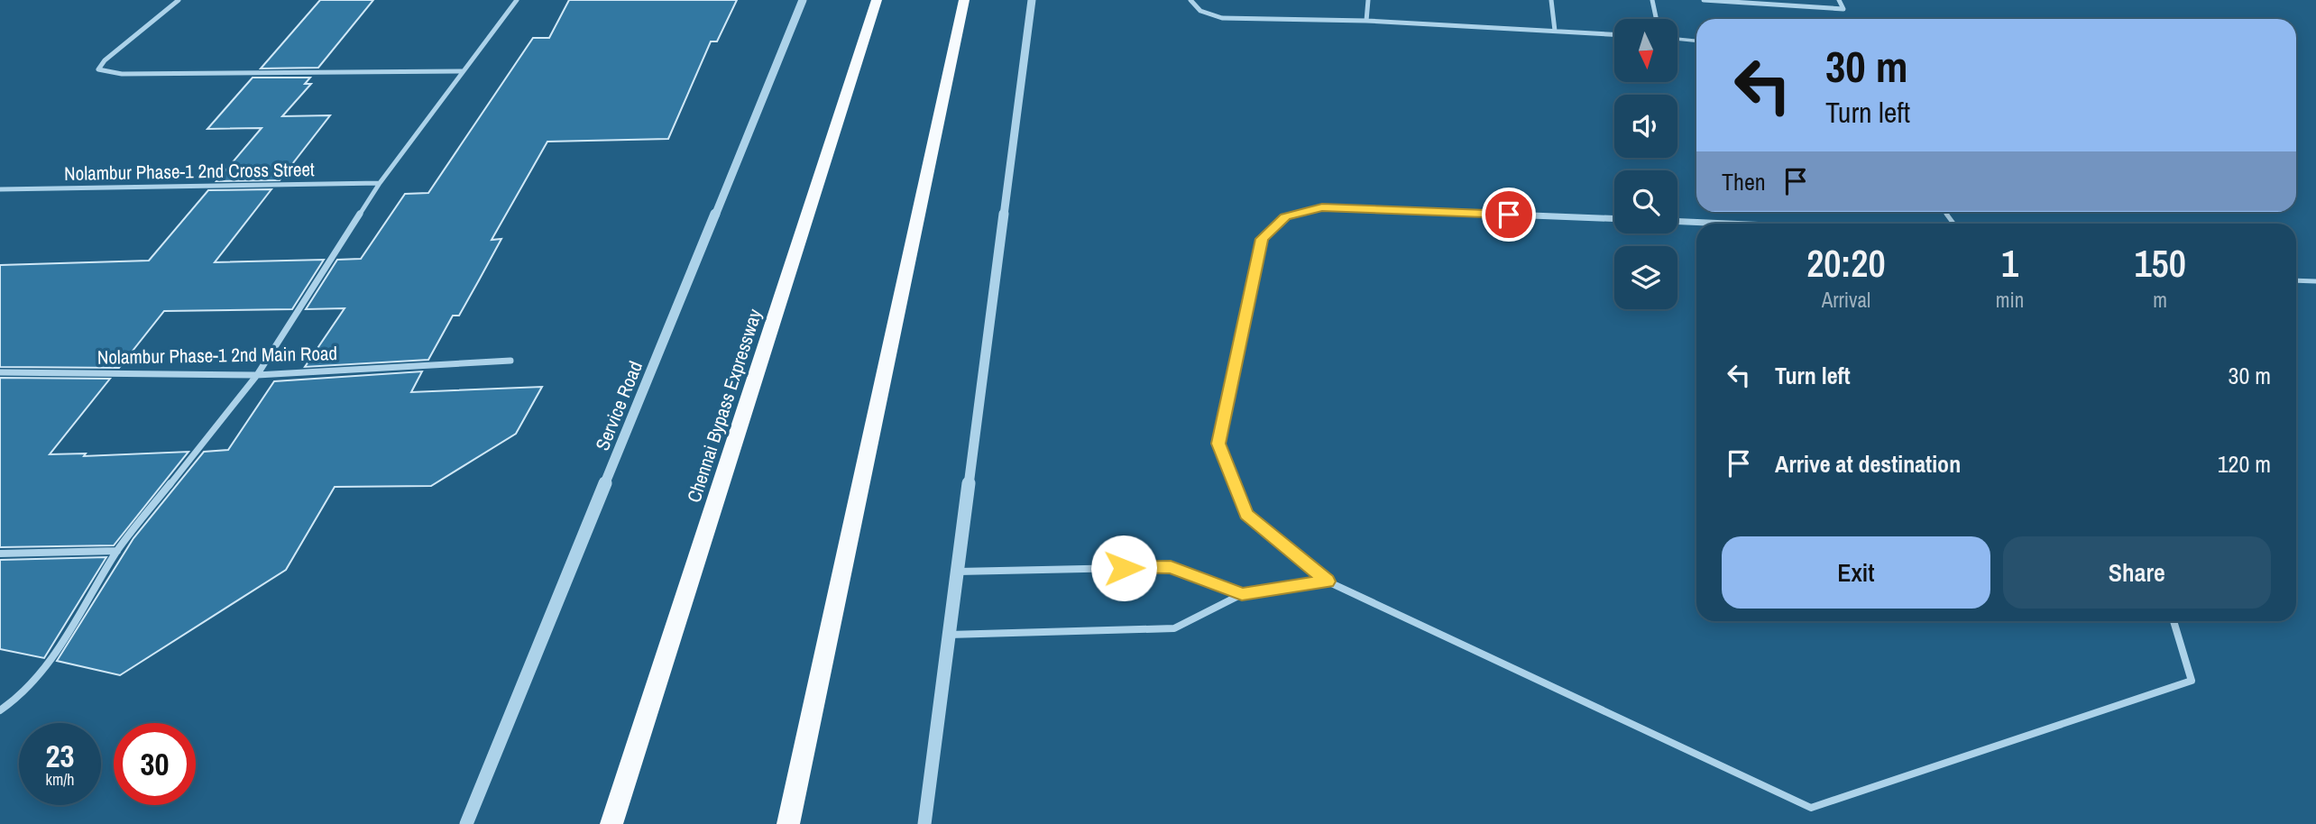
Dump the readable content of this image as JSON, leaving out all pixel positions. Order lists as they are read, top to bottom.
{
  "streets": {
    "highway": ["Chennai Bypass Expressway"],
    "street": ["Nolambur Phase-1 2nd Cross Street", "Nolambur Phase-1 2nd Main Road", "Service Road"]
  },
  "north": "bottom",
  "page": {
    "turn": ["30 m", "Turn left"],
    "then": "Then",
    "eta": [
      "20:20",
      "Arrival",
      "1",
      "min",
      "150",
      "m"
    ],
    "list": [
      {
        "name": "Turn left",
        "value": "30 m"
      },
      {
        "name": "Arrive at destination",
        "value": "120 m"
      }
    ],
    "buttons": ["Exit", "Share"],
    "speed": "23 km/h",
    "limit": "30"
  }
}
